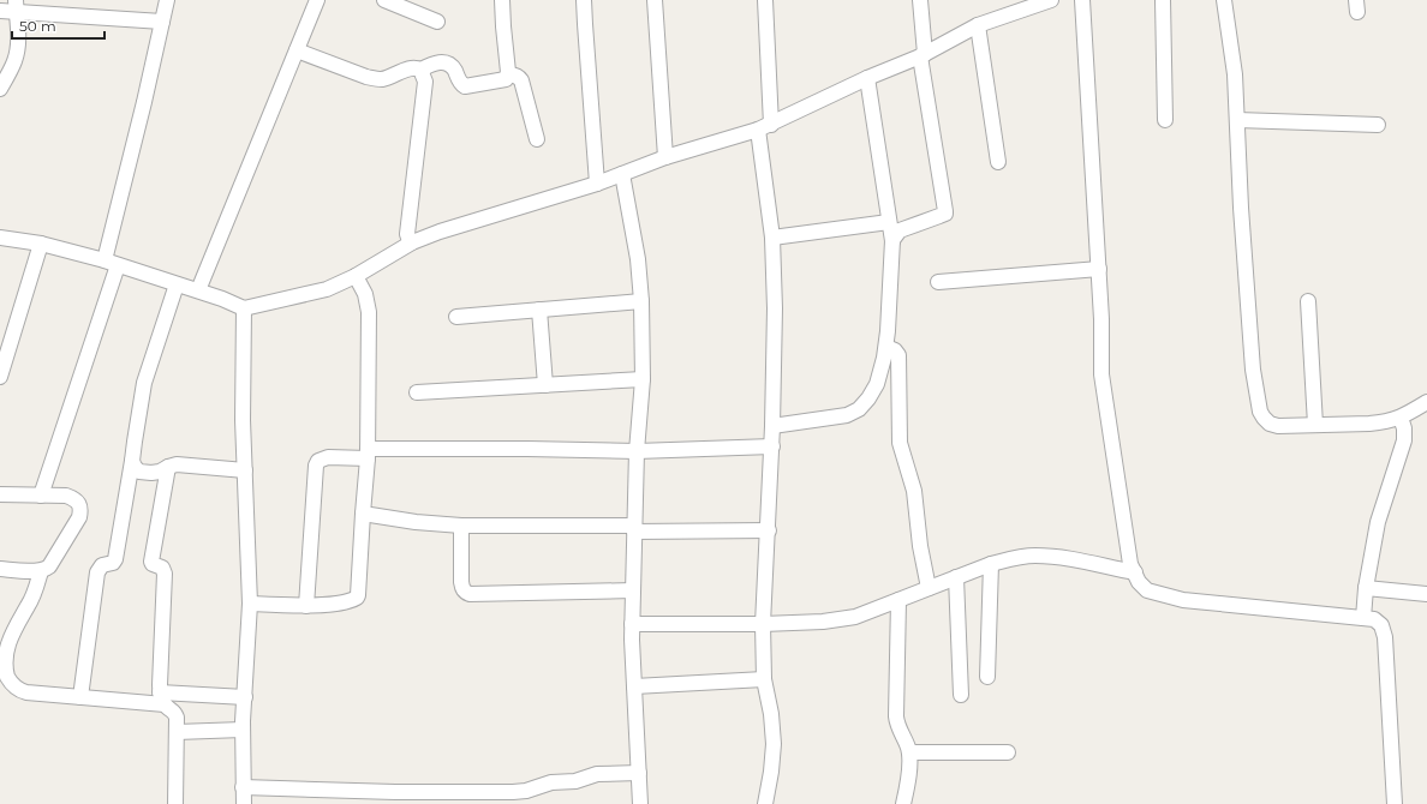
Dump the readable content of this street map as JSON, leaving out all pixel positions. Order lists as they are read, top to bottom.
{
  "scale_bar": "50 m"
}
